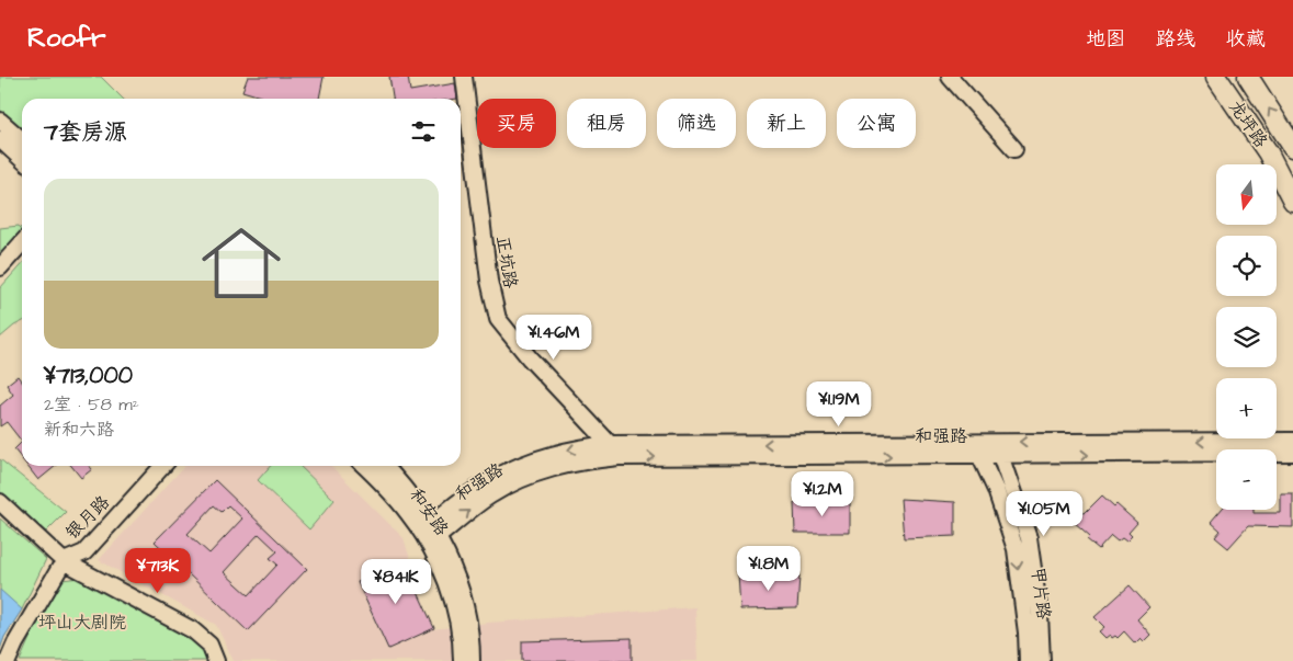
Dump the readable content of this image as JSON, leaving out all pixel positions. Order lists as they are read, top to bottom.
{
  "streets": {
    "main road": ["龙坪路"],
    "street": [
      "正坑路",
      "和强路",
      "和安路",
      "银月路",
      "甲片路"
    ]
  },
  "crossings": [
    ["正坑路", "和强路"],
    ["和强路", "和安路"],
    ["和强路", "甲片路"]
  ],
  "parks": ["坪山大剧院"],
  "north": "bottom",
  "page": {
    "header": "Roofr",
    "nav": ["地图", "路线", "收藏"],
    "chip": [
      "买房",
      "租房",
      "筛选",
      "新上",
      "公寓"
    ],
    "heading": "7套房源",
    "map_buttons": ["+", "−"],
    "list": [
      {
        "name": "¥713,000",
        "note": "2室 · 58 m² · 新和六路"
      }
    ],
    "price": [
      "¥1.46M",
      "¥1.19M",
      "¥1.2M",
      "¥1.05M",
      "¥1.8M",
      "¥713K",
      "¥841K"
    ]
  }
}
